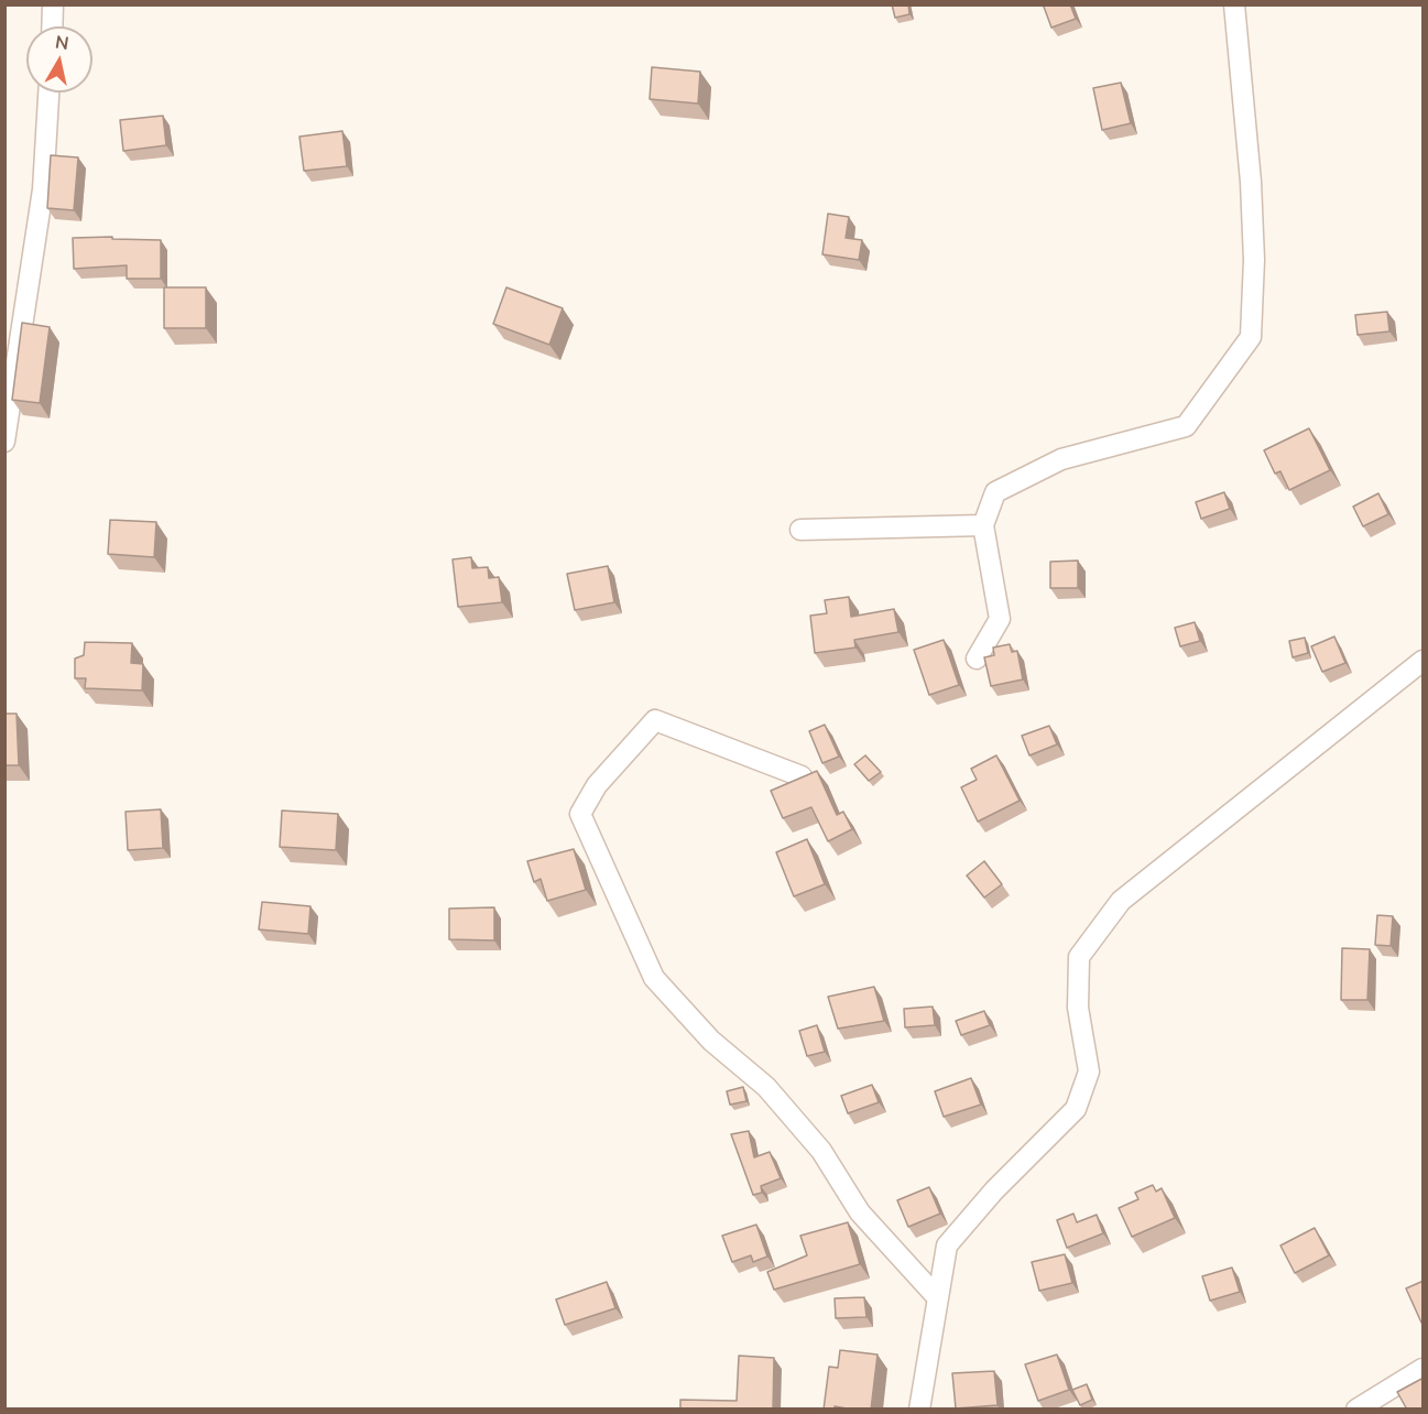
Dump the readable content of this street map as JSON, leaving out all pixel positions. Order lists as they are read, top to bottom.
{
  "north": "top"
}
